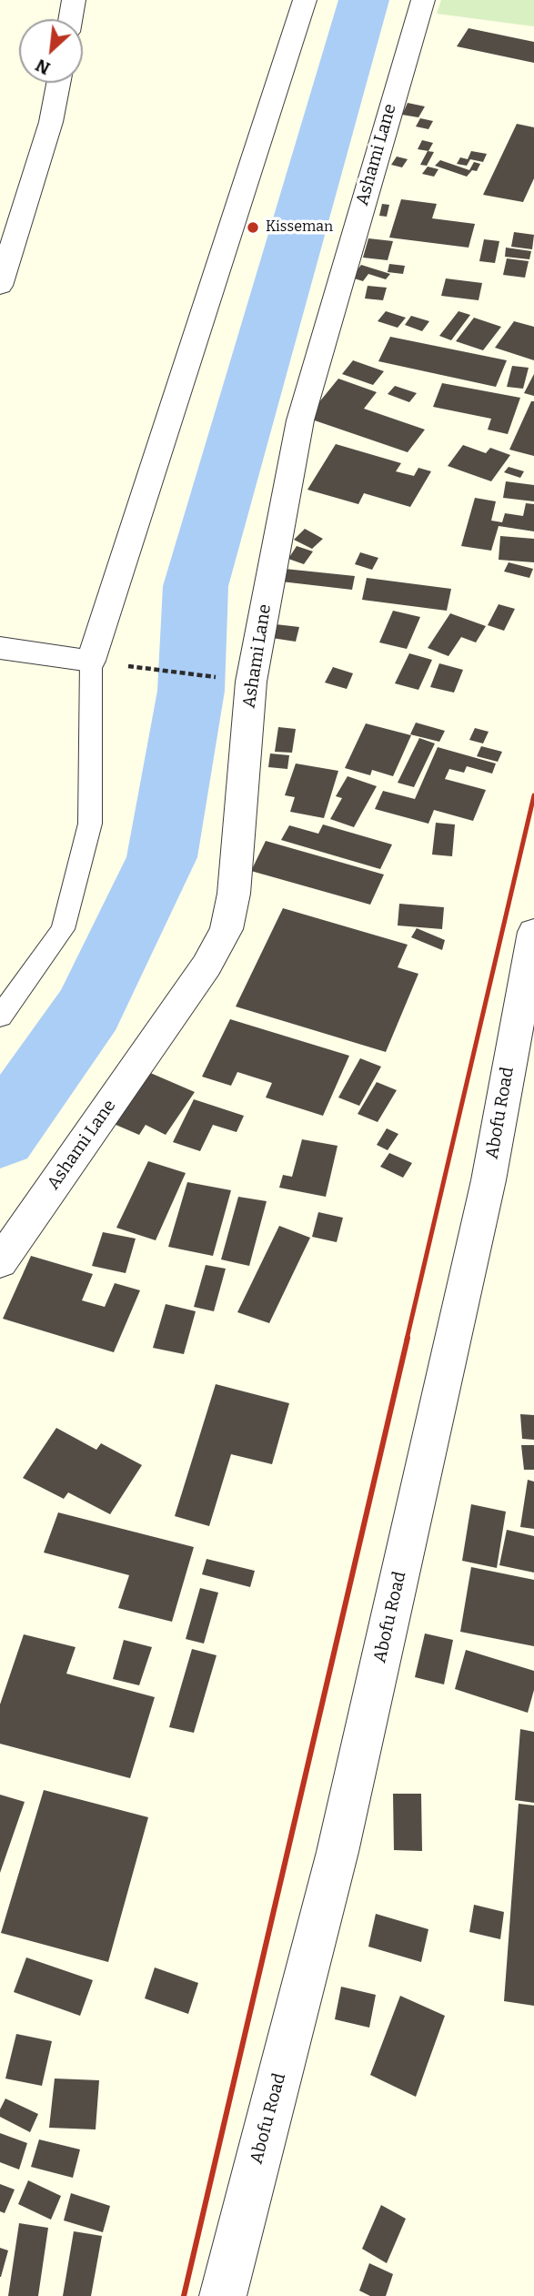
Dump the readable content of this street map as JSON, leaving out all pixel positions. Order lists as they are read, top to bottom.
{
  "streets": {
    "street": ["Ashami Lane", "Abofu Road"]
  },
  "places": ["Kisseman"],
  "north": "bottom left"
}
